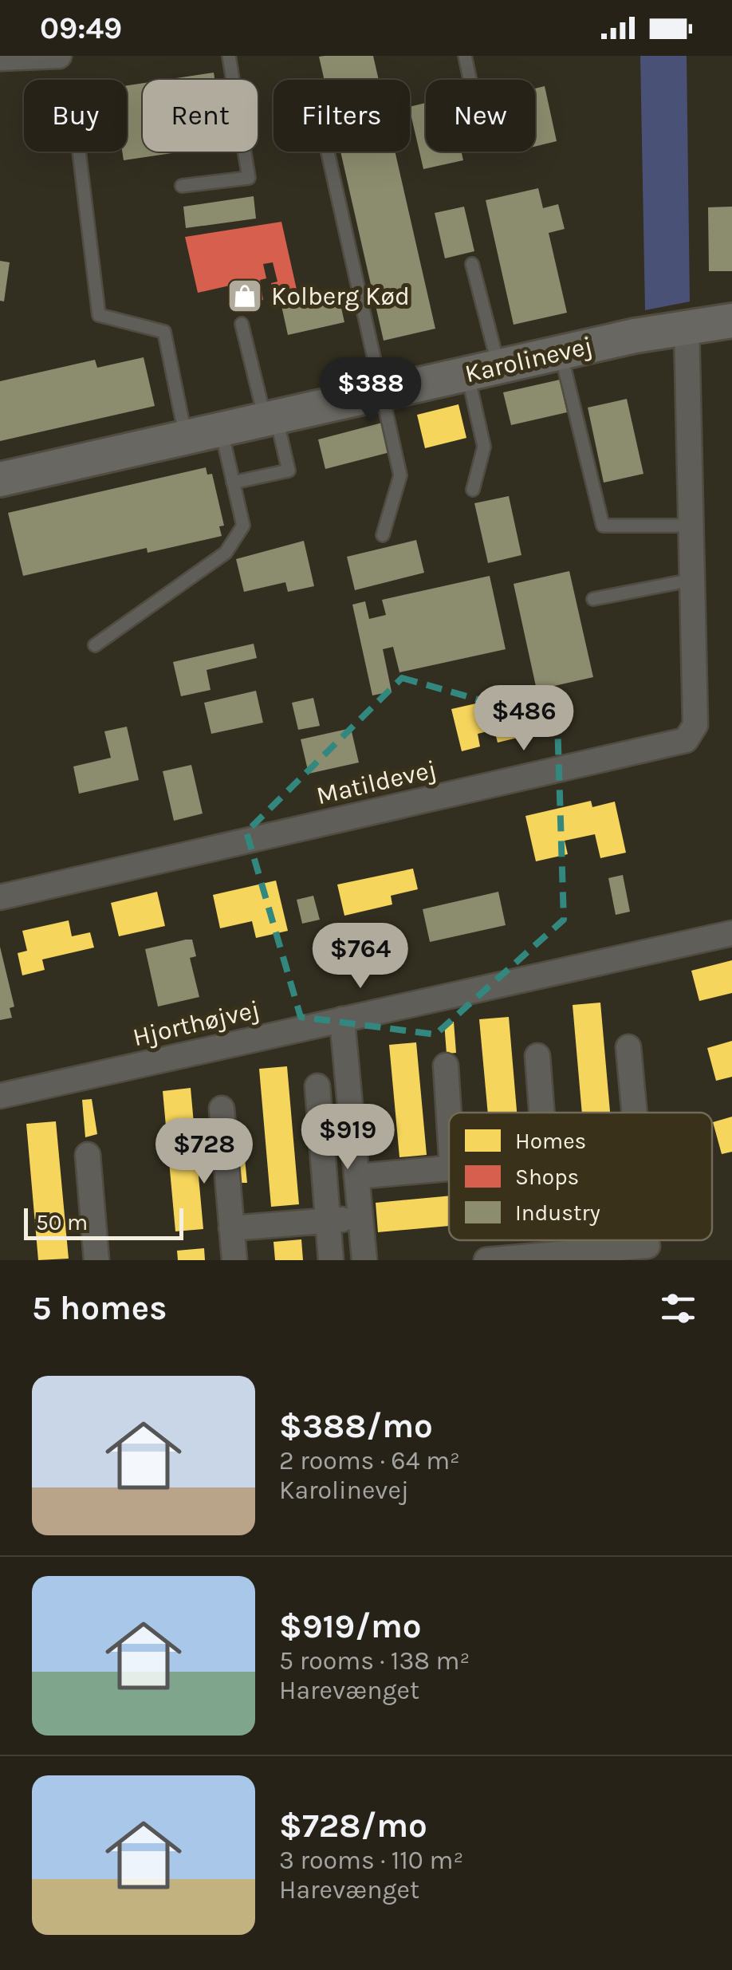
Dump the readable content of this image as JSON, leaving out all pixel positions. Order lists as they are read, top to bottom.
{
  "streets": {
    "street": ["Karolinevej", "Matildevej", "Hjorthøjvej"]
  },
  "crossings": [
    ["Karolinevej", "Matildevej"]
  ],
  "places": {
    "shop": ["Kolberg Kød"]
  },
  "legend": ["Homes", "Shops", "Industry"],
  "scale_bar": "50 m",
  "page": {
    "status": "09:49",
    "chip": [
      "Buy",
      "Rent",
      "Filters",
      "New"
    ],
    "price": [
      "$388",
      "$486",
      "$764",
      "$919",
      "$728"
    ],
    "scale": "50 m",
    "heading": "5 homes",
    "list": [
      {
        "name": "$388/mo",
        "note": "2 rooms · 64 m² · Karolinevej"
      },
      {
        "name": "$919/mo",
        "note": "5 rooms · 138 m² · Harevænget"
      },
      {
        "name": "$728/mo",
        "note": "3 rooms · 110 m² · Harevænget"
      }
    ]
  }
}
